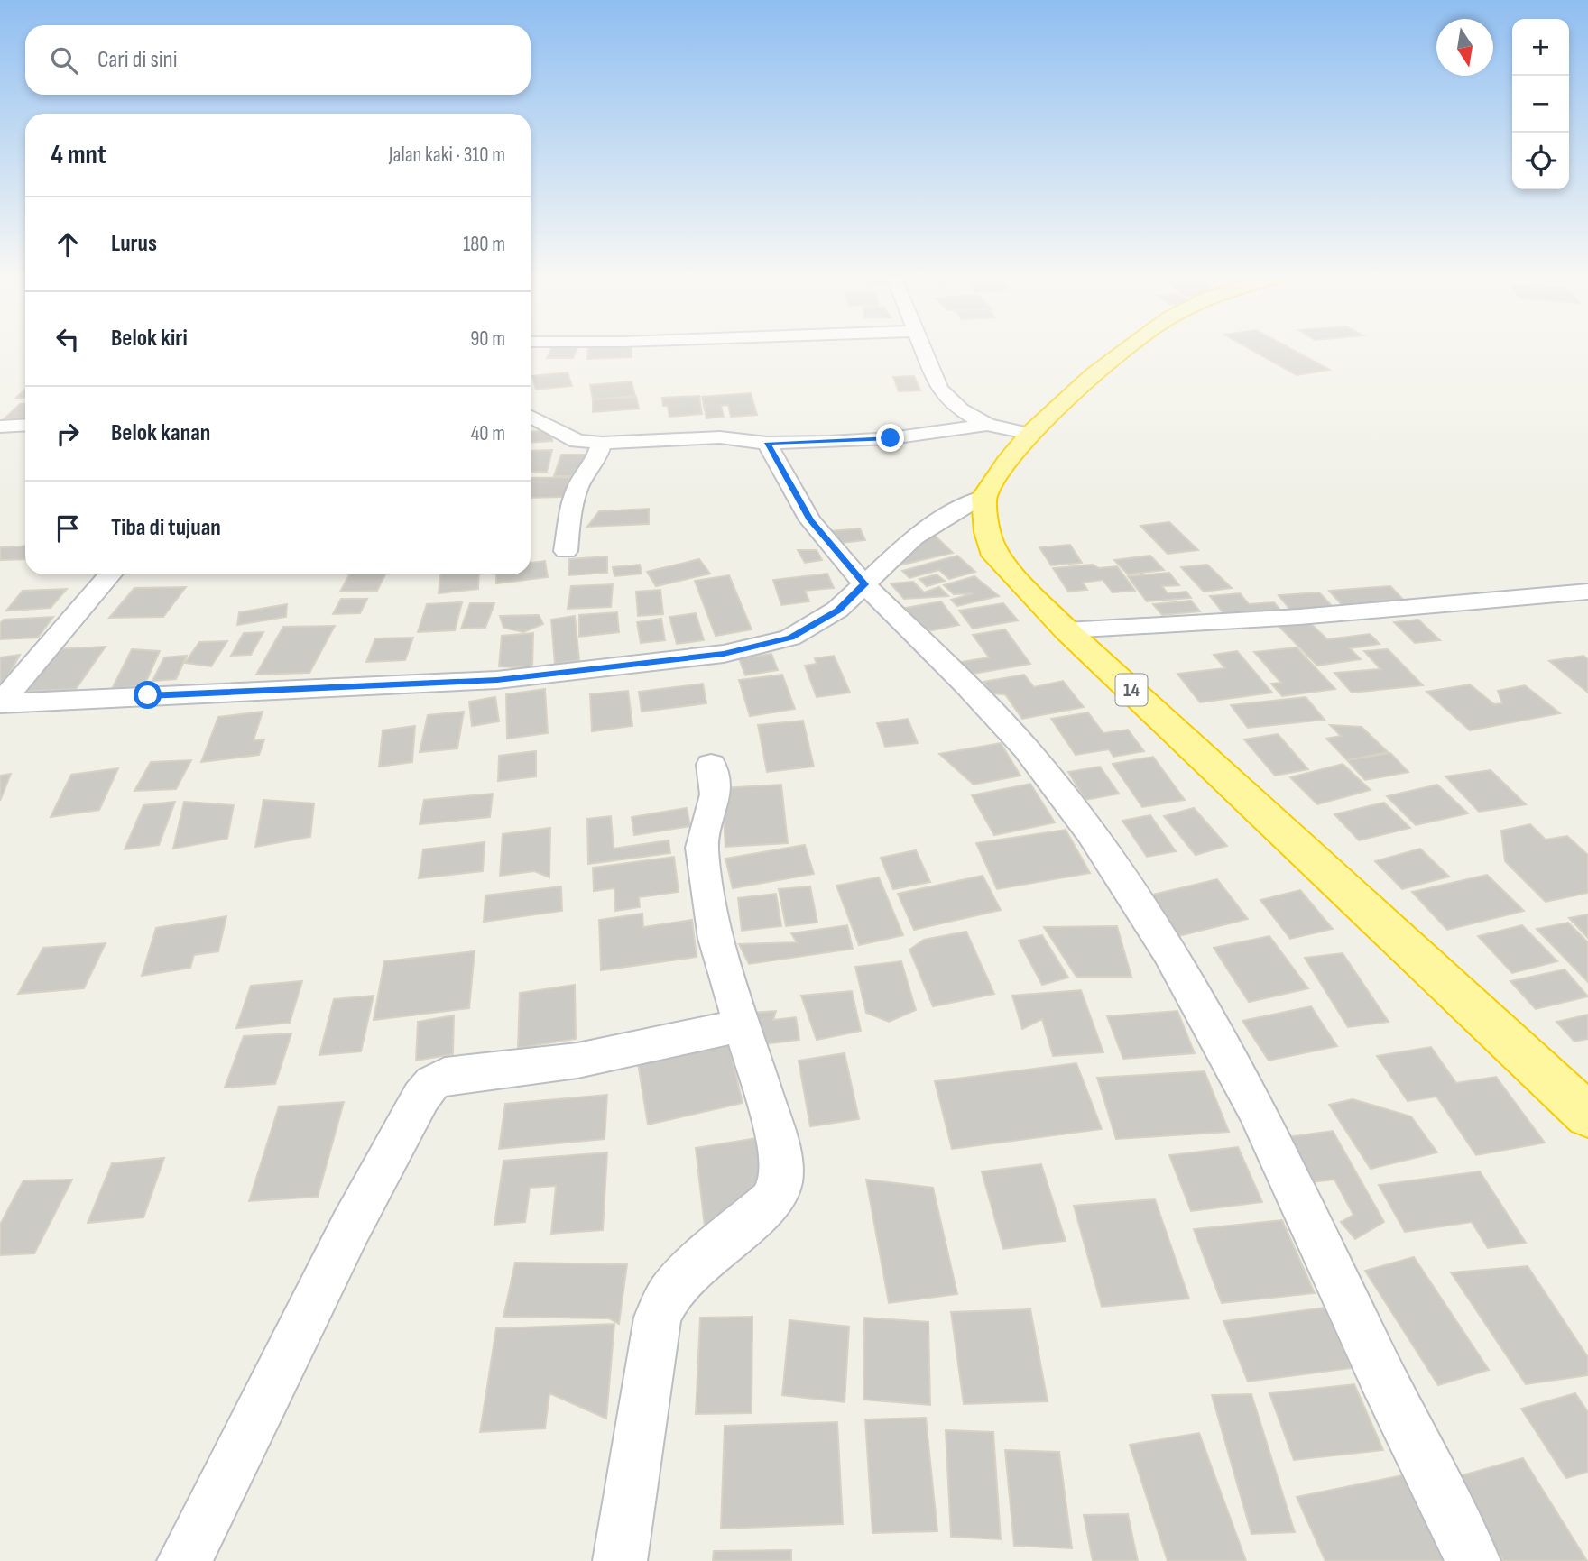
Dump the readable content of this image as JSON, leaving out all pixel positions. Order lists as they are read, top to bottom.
{
  "streets": {
    "highway": ["14"]
  },
  "north": "bottom",
  "page": {
    "map_buttons": ["+", "−"],
    "search": "Cari di sini",
    "heading": ["4 mnt", "Jalan kaki · 310 m"],
    "list": [
      ["Lurus", "180 m"],
      ["Belok kiri", "90 m"],
      ["Belok kanan", "40 m"],
      "Tiba di tujuan"
    ]
  }
}
